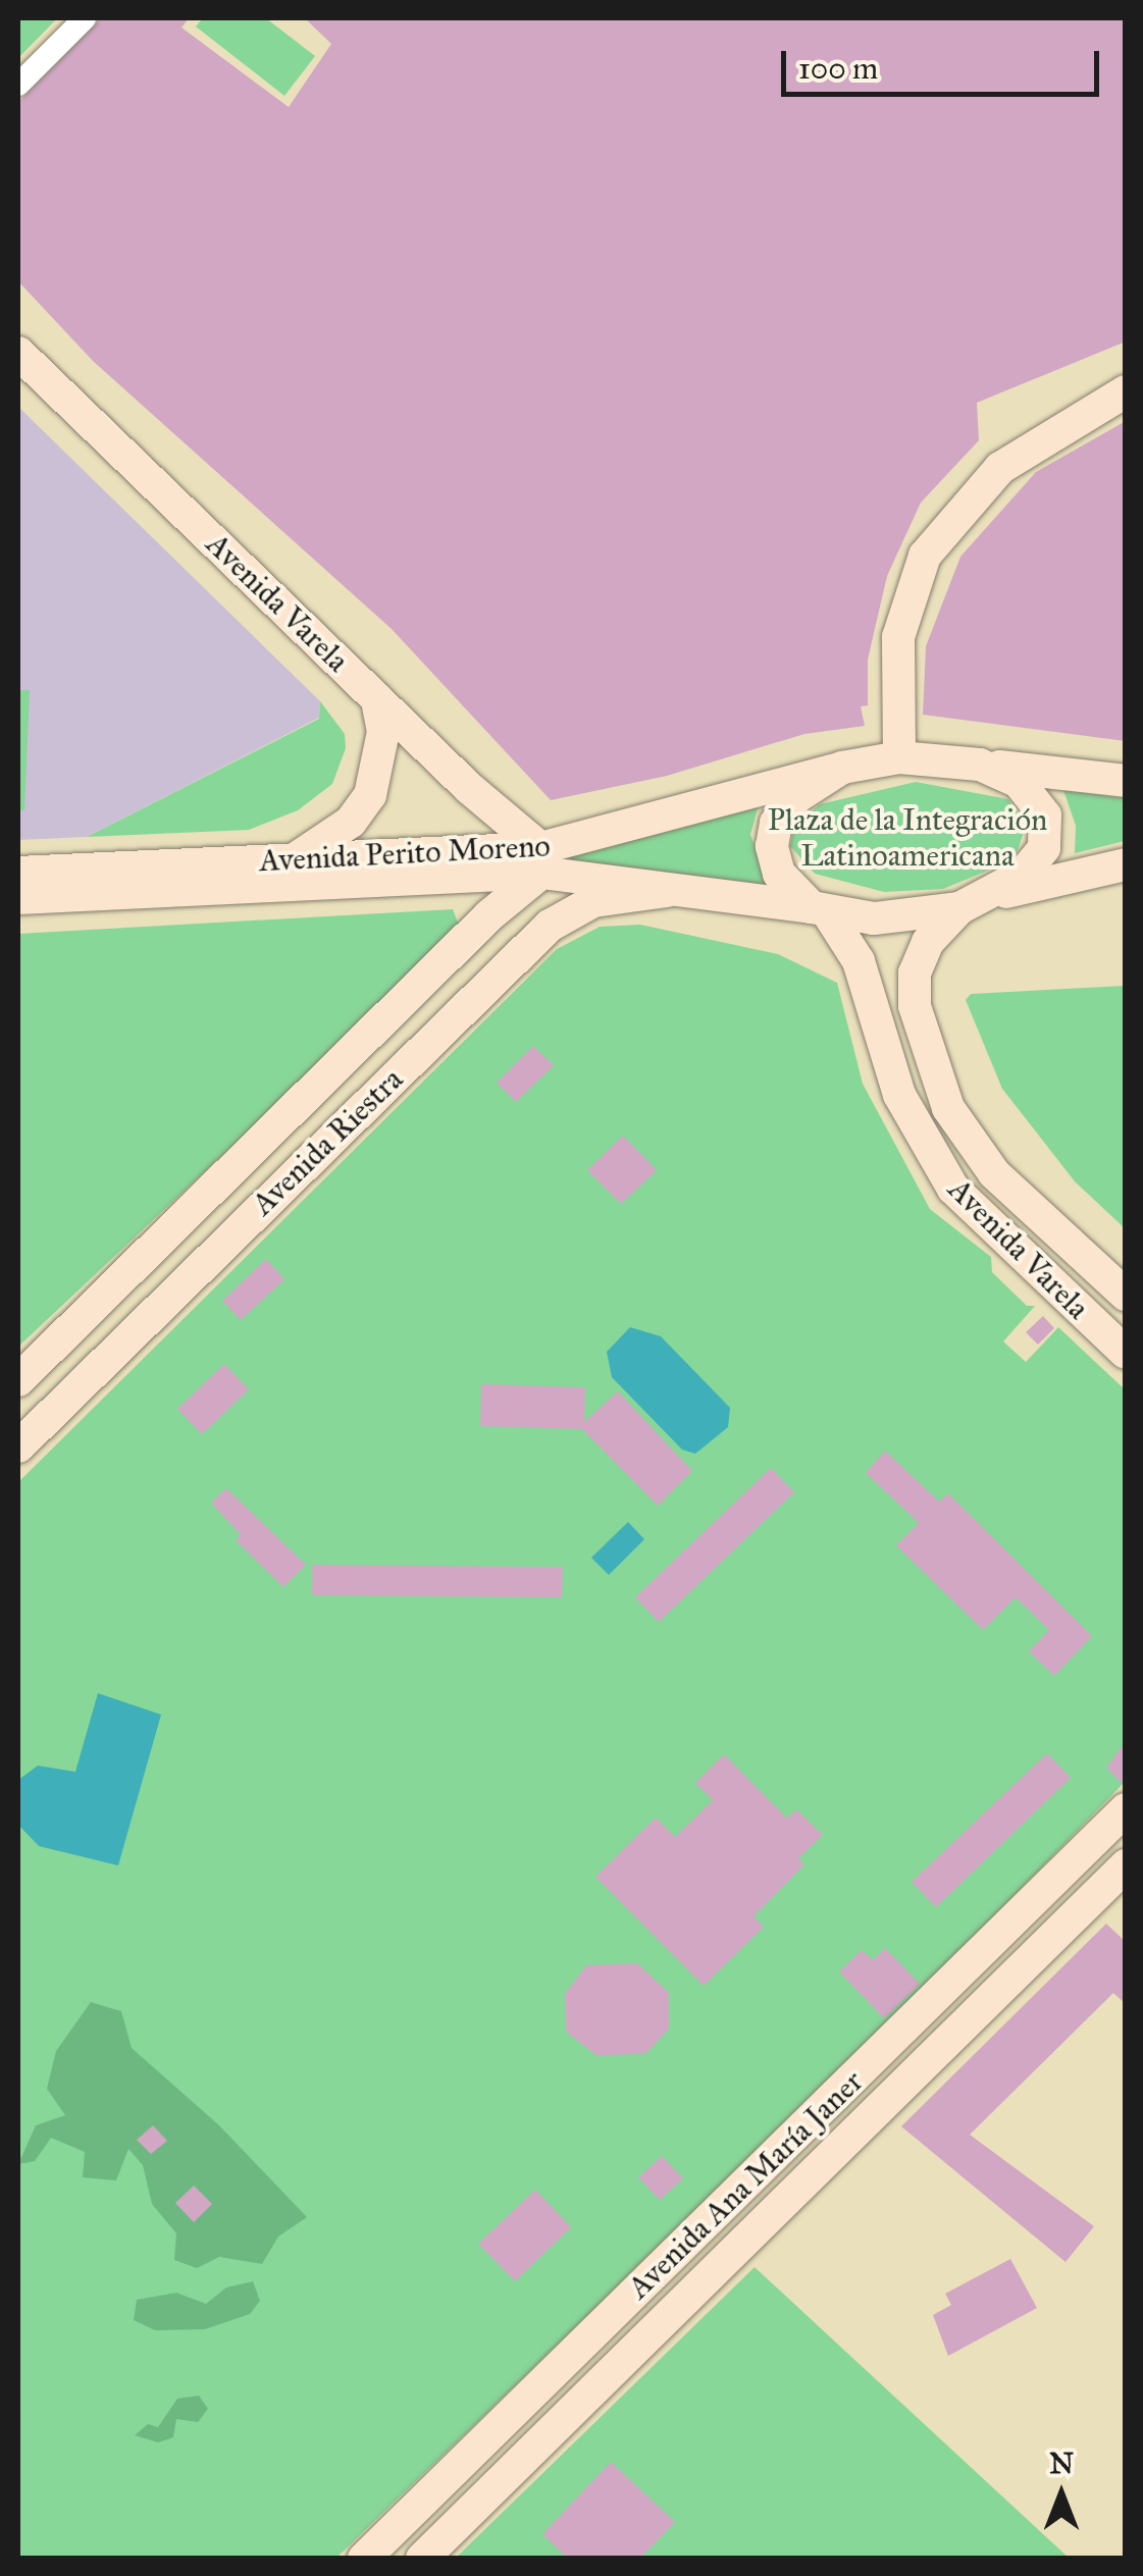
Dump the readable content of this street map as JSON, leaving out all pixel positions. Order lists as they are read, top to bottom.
{
  "streets": {
    "main road": [
      "Avenida Varela",
      "Avenida Perito Moreno",
      "Avenida Riestra",
      "Avenida Ana María Janer"
    ]
  },
  "crossings": [
    ["Avenida Varela", "Avenida Perito Moreno"],
    ["Avenida Varela", "Avenida Riestra"],
    ["Avenida Perito Moreno", "Avenida Riestra"]
  ],
  "parks": ["Plaza de la Integración Latinoamericana"],
  "scale_bar": "100 m",
  "north": "top"
}
